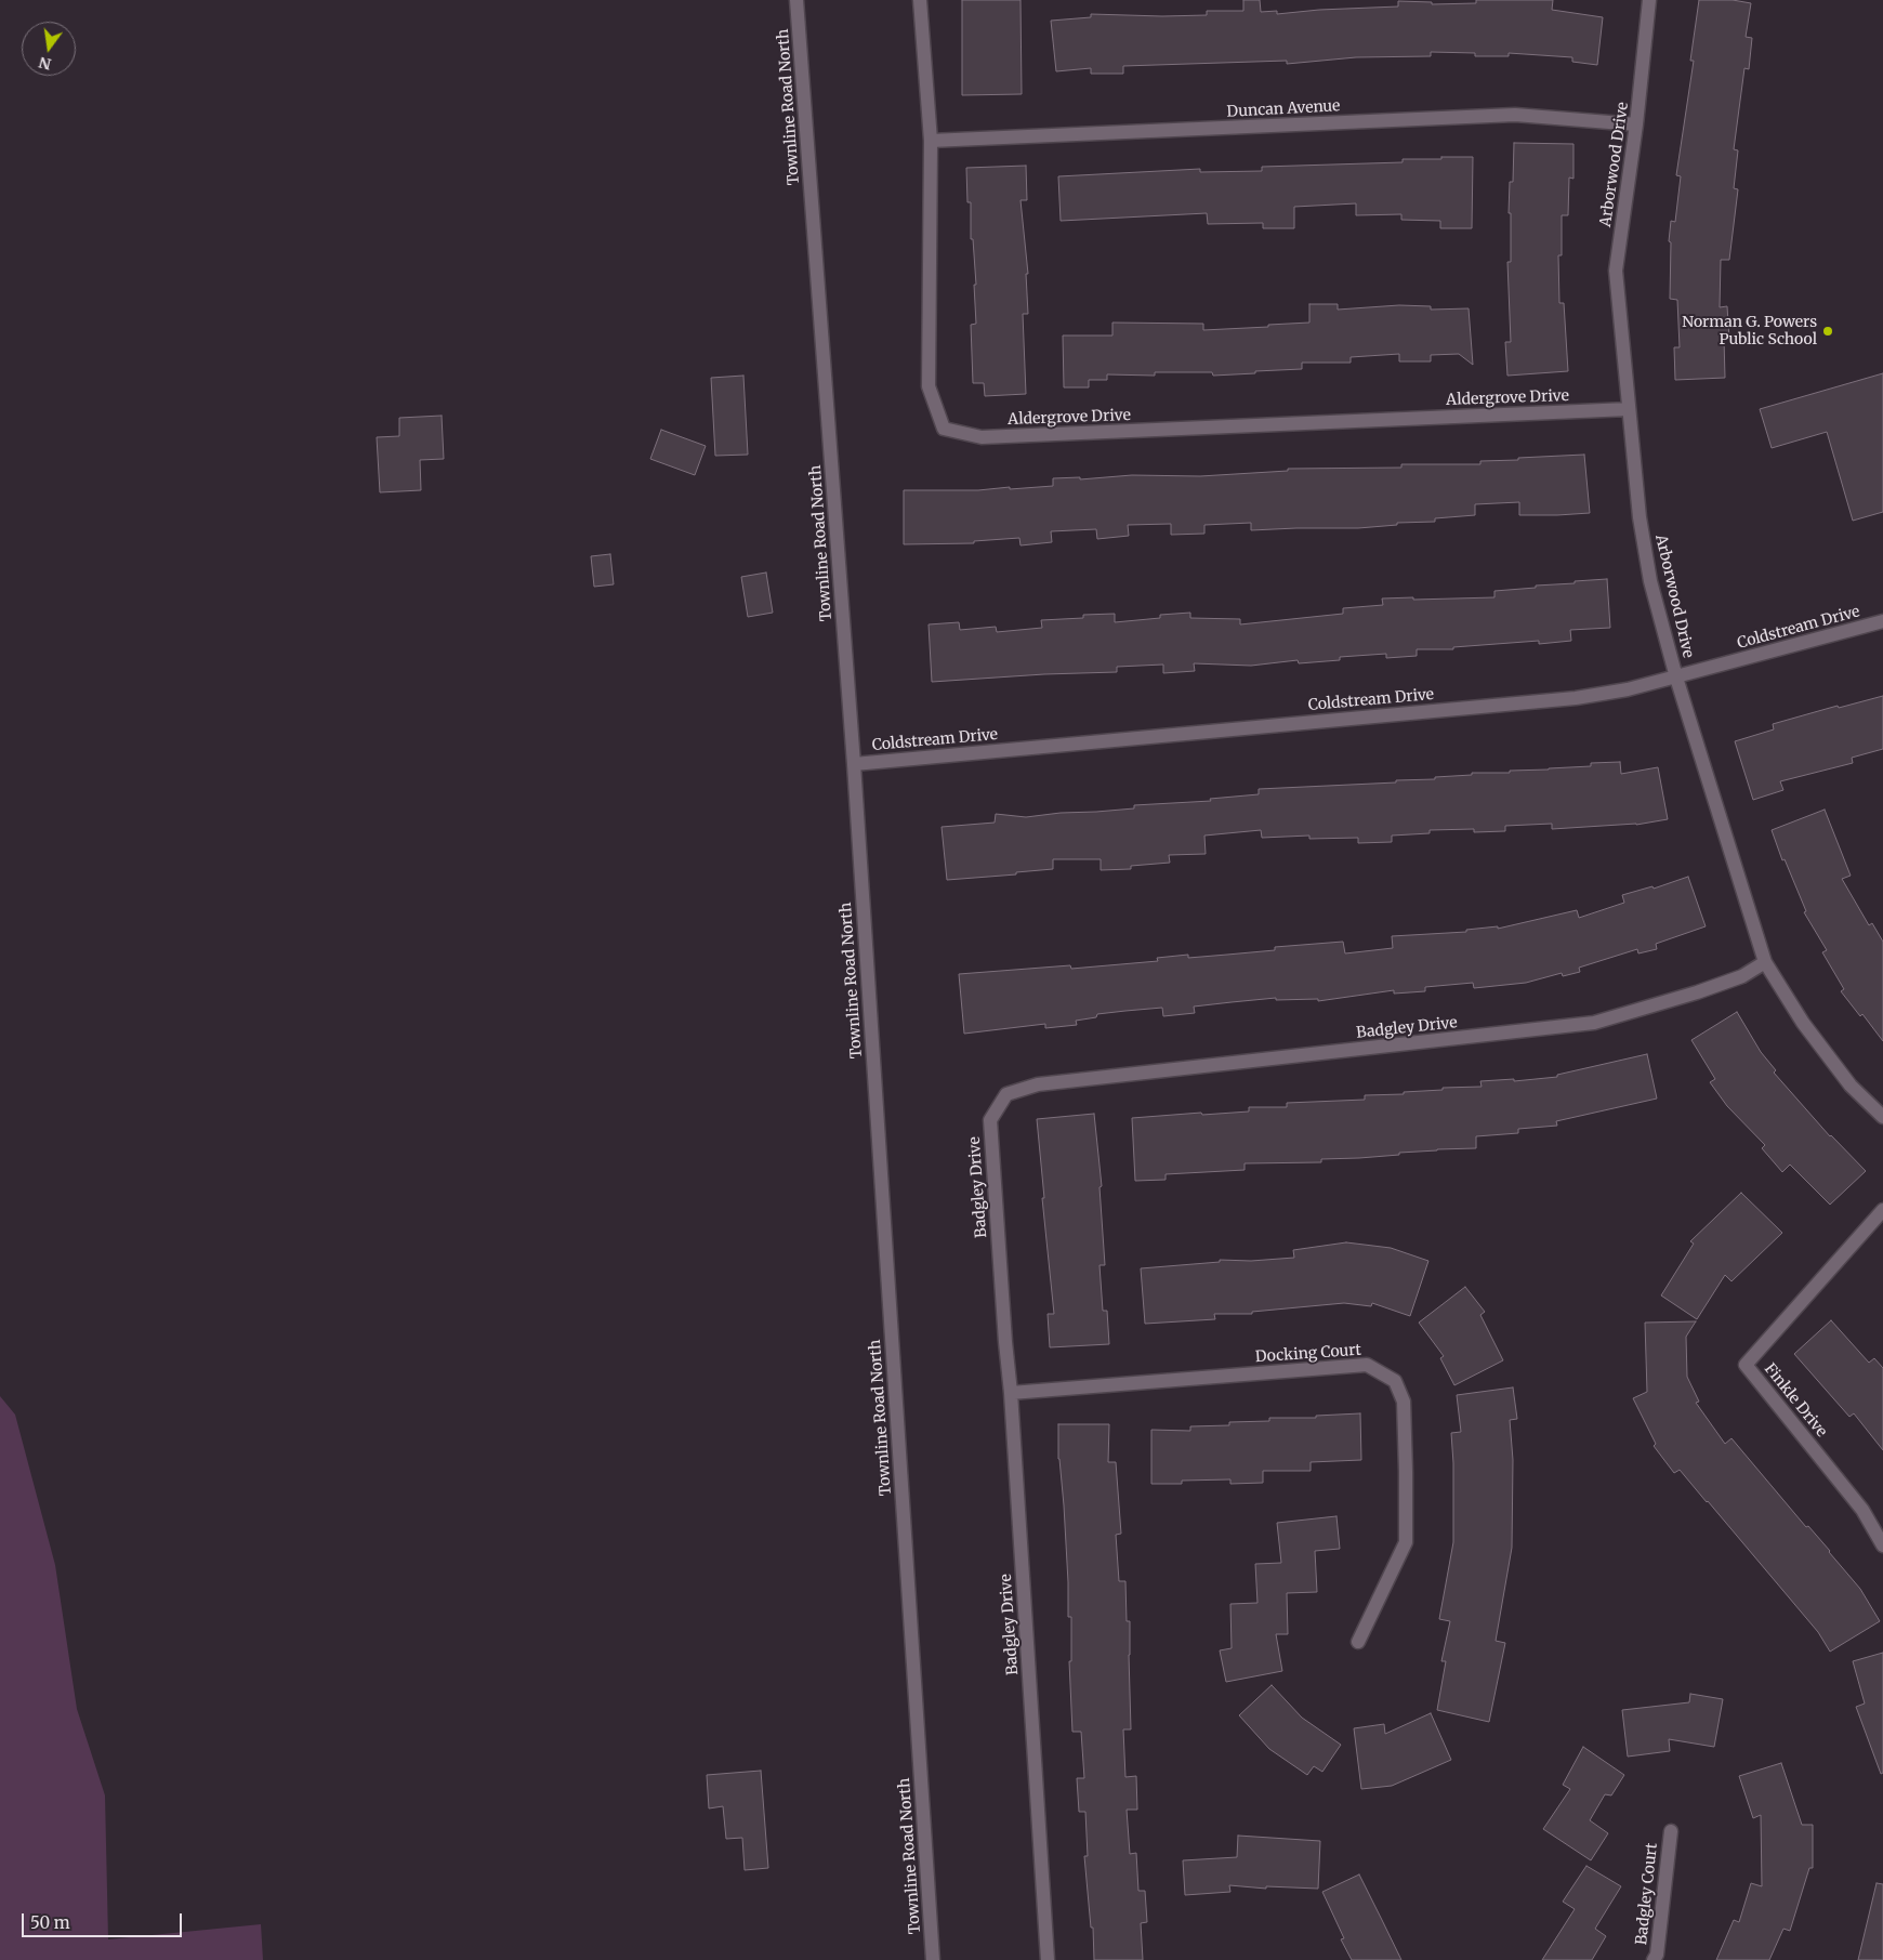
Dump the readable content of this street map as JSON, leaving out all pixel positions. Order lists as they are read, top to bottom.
{
  "streets": {
    "street": [
      "Townline Road North",
      "Duncan Avenue",
      "Arborwood Drive",
      "Aldergrove Drive",
      "Coldstream Drive",
      "Badgley Drive",
      "Docking Court",
      "Finkle Drive",
      "Badgley Court"
    ]
  },
  "crossings": [
    ["Townline Road North", "Coldstream Drive"],
    ["Duncan Avenue", "Arborwood Drive"],
    ["Duncan Avenue", "Aldergrove Drive"],
    ["Arborwood Drive", "Aldergrove Drive"],
    ["Arborwood Drive", "Coldstream Drive"],
    ["Arborwood Drive", "Badgley Drive"],
    ["Badgley Drive", "Docking Court"]
  ],
  "places": ["Norman G. Powers Public School"],
  "scale_bar": "50 m",
  "north": "bottom"
}
